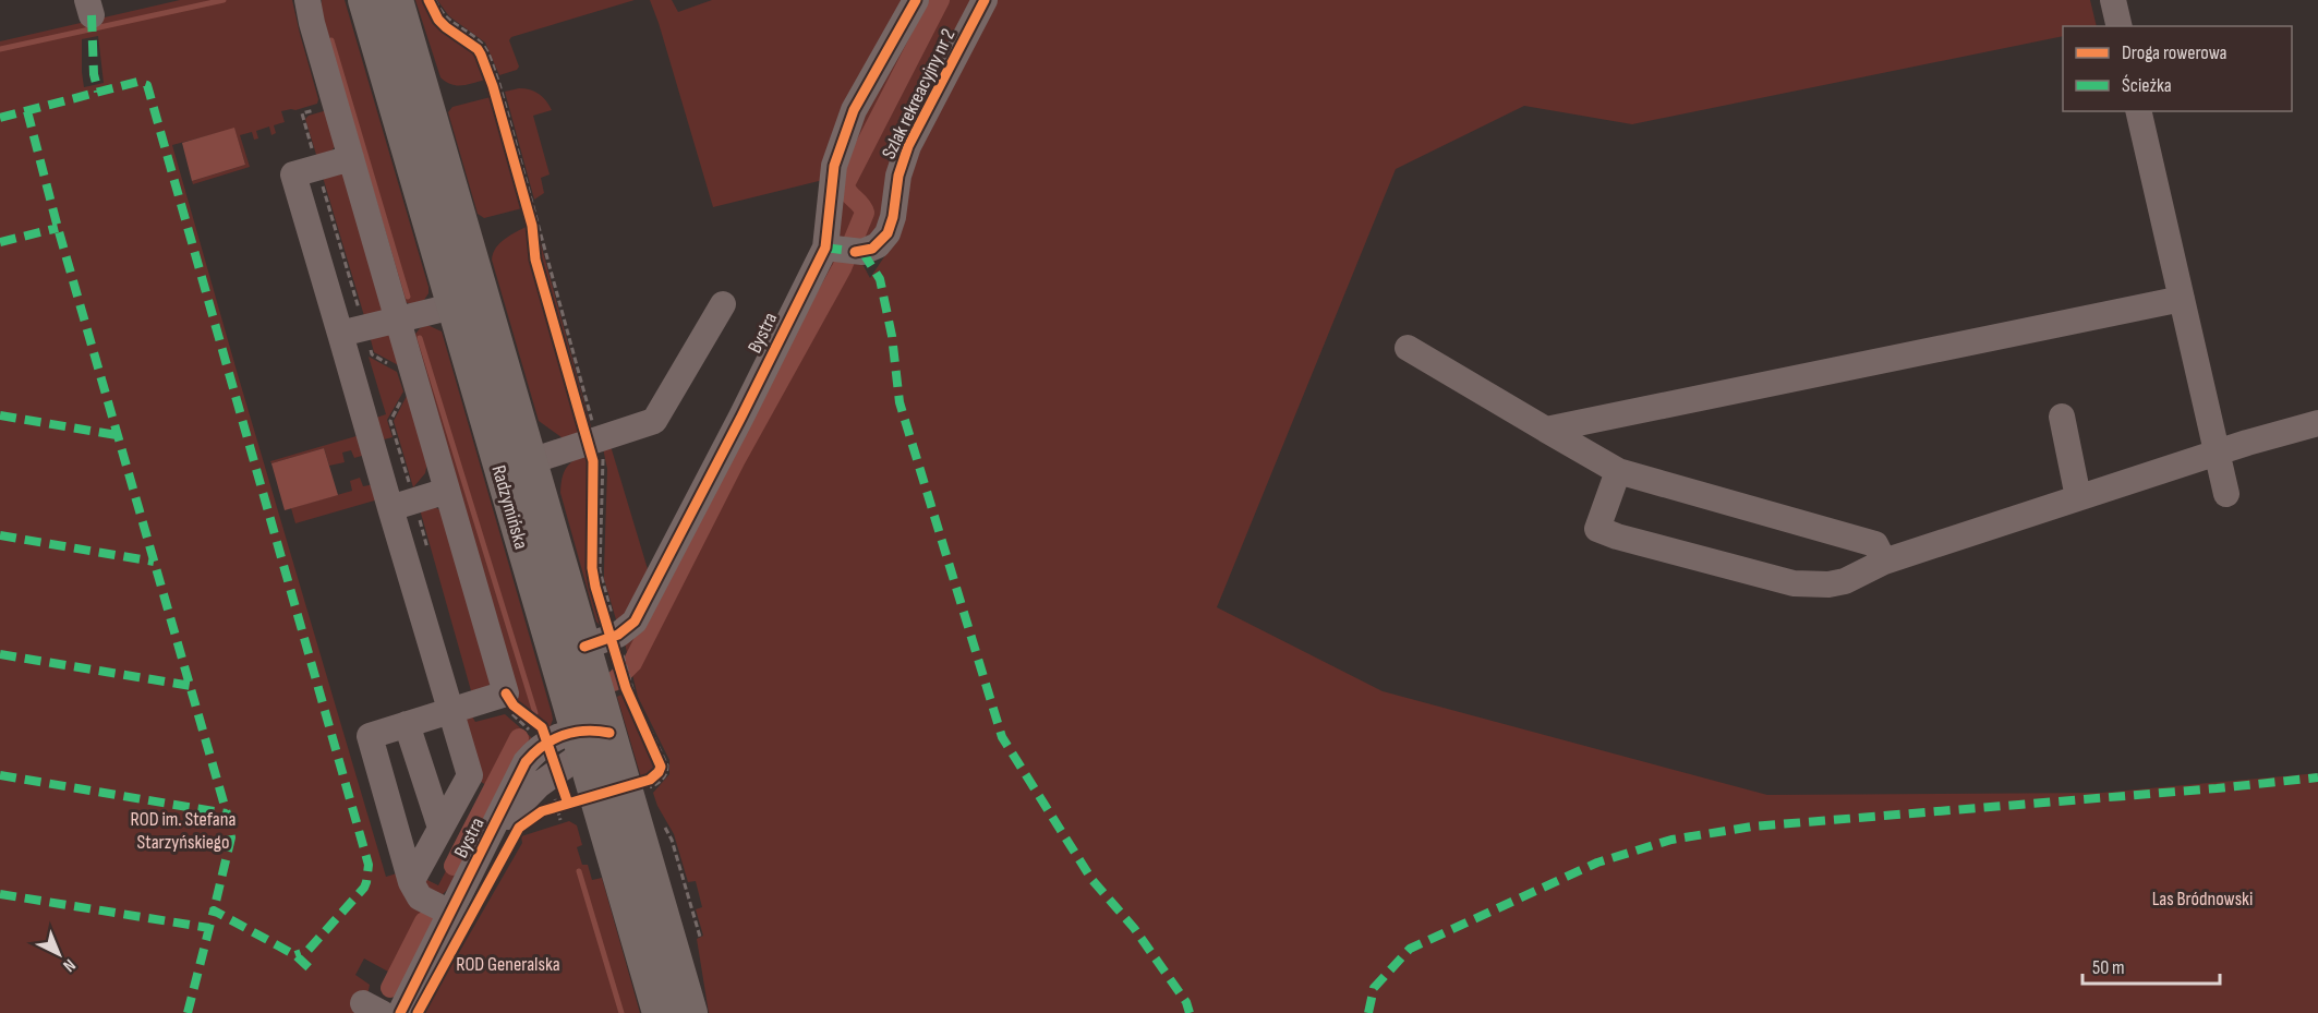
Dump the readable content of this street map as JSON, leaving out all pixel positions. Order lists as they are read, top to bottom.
{
  "streets": {
    "main road": ["Radzymińska"],
    "street": ["Szlak rekreacyjny nr 2", "Bystra"]
  },
  "crossings": [
    ["Szlak rekreacyjny nr 2", "Bystra"],
    ["Bystra", "Radzymińska"]
  ],
  "parks": ["ROD im. Stefana Starzyńskiego", "Las Bródnowski", "ROD Generalska"],
  "legend": ["Droga rowerowa", "Ścieżka"],
  "scale_bar": "50 m",
  "north": "bottom right"
}
